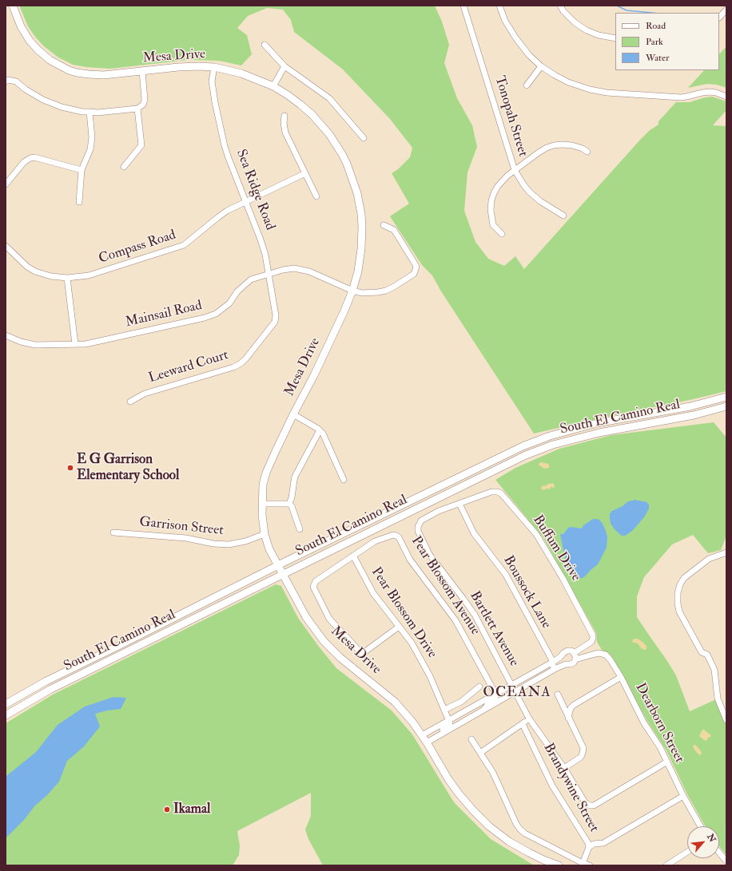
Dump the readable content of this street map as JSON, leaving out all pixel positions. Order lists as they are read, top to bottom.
{
  "streets": {
    "main road": ["Mesa Drive", "South El Camino Real"],
    "street": [
      "Tonopah Street",
      "Sea Ridge Road",
      "Compass Road",
      "Mainsail Road",
      "Leeward Court",
      "Garrison Street",
      "Buffum Drive",
      "Pear Blossom Avenue",
      "Boussock Lane",
      "Pear Blossom Drive",
      "Bartlett Avenue",
      "Dearborn Street",
      "Brandywine Street"
    ]
  },
  "crossings": [
    ["Mesa Drive", "Sea Ridge Road"],
    ["Mesa Drive", "Mainsail Road"],
    ["Mesa Drive", "South El Camino Real"],
    ["Mesa Drive", "Garrison Street"],
    ["Sea Ridge Road", "Compass Road"],
    ["Sea Ridge Road", "Mainsail Road"],
    ["Sea Ridge Road", "Leeward Court"],
    ["Buffum Drive", "Boussock Lane"],
    ["Buffum Drive", "Bartlett Avenue"],
    ["Pear Blossom Avenue", "Pear Blossom Drive"],
    ["Boussock Lane", "Bartlett Avenue"],
    ["Bartlett Avenue", "Dearborn Street"]
  ],
  "districts": ["OCEANA"],
  "places": ["E G Garrison Elementary School", "Ikamal"],
  "legend": ["Road", "Park", "Water"],
  "north": "top right"
}
